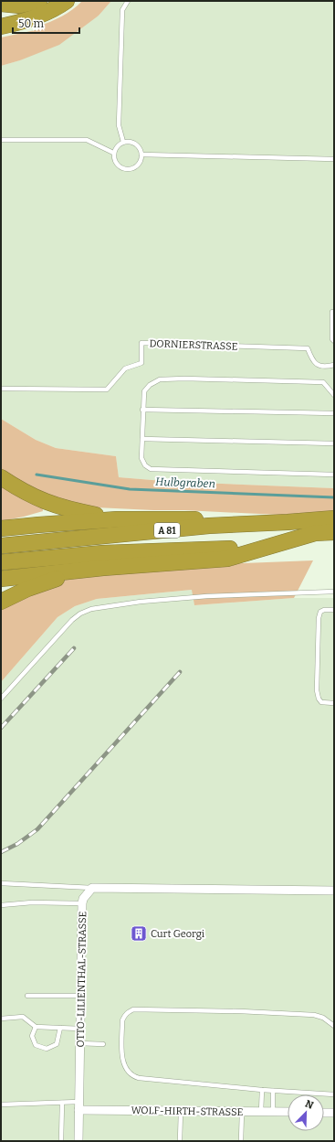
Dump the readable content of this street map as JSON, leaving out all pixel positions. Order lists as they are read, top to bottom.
{
  "streets": {
    "highway": ["A 81"],
    "street": ["OTTO-LILIENTHAL-STRASSE", "WOLF-HIRTH-STRASSE"],
    "lane": ["DORNIERSTRASSE"]
  },
  "crossings": [
    ["OTTO-LILIENTHAL-STRASSE", "WOLF-HIRTH-STRASSE"]
  ],
  "water": ["Hulbgraben"],
  "places": {
    "building": ["Curt Georgi"]
  },
  "scale_bar": "50 m",
  "north": "top right"
}
